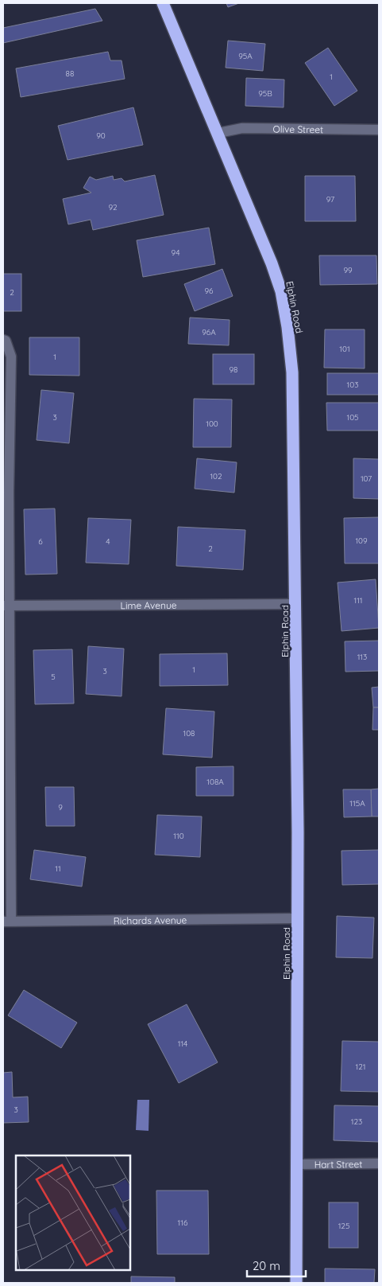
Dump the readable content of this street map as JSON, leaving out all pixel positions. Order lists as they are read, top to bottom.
{
  "streets": {
    "highway": ["Elphin Road"],
    "street": [
      "Olive Street",
      "Lime Avenue",
      "Richards Avenue",
      "Hart Street"
    ]
  },
  "crossings": [
    ["Olive Street", "Elphin Road"],
    ["Elphin Road", "Lime Avenue"],
    ["Elphin Road", "Richards Avenue"],
    ["Elphin Road", "Hart Street"]
  ],
  "house_numbers": [
    "95A",
    "88",
    "1",
    "95B",
    "90",
    "97",
    "92",
    "94",
    "99",
    "96",
    "2",
    "96A",
    "101",
    "1",
    "98",
    "103",
    "3",
    "105",
    "100",
    "102",
    "107",
    "109",
    "6",
    "4",
    "2",
    "111",
    "113",
    "1",
    "3",
    "5",
    "108",
    "108A",
    "115A",
    "9",
    "110",
    "11",
    "114",
    "121",
    "3",
    "123",
    "116",
    "125"
  ],
  "scale_bar": "20 m"
}
